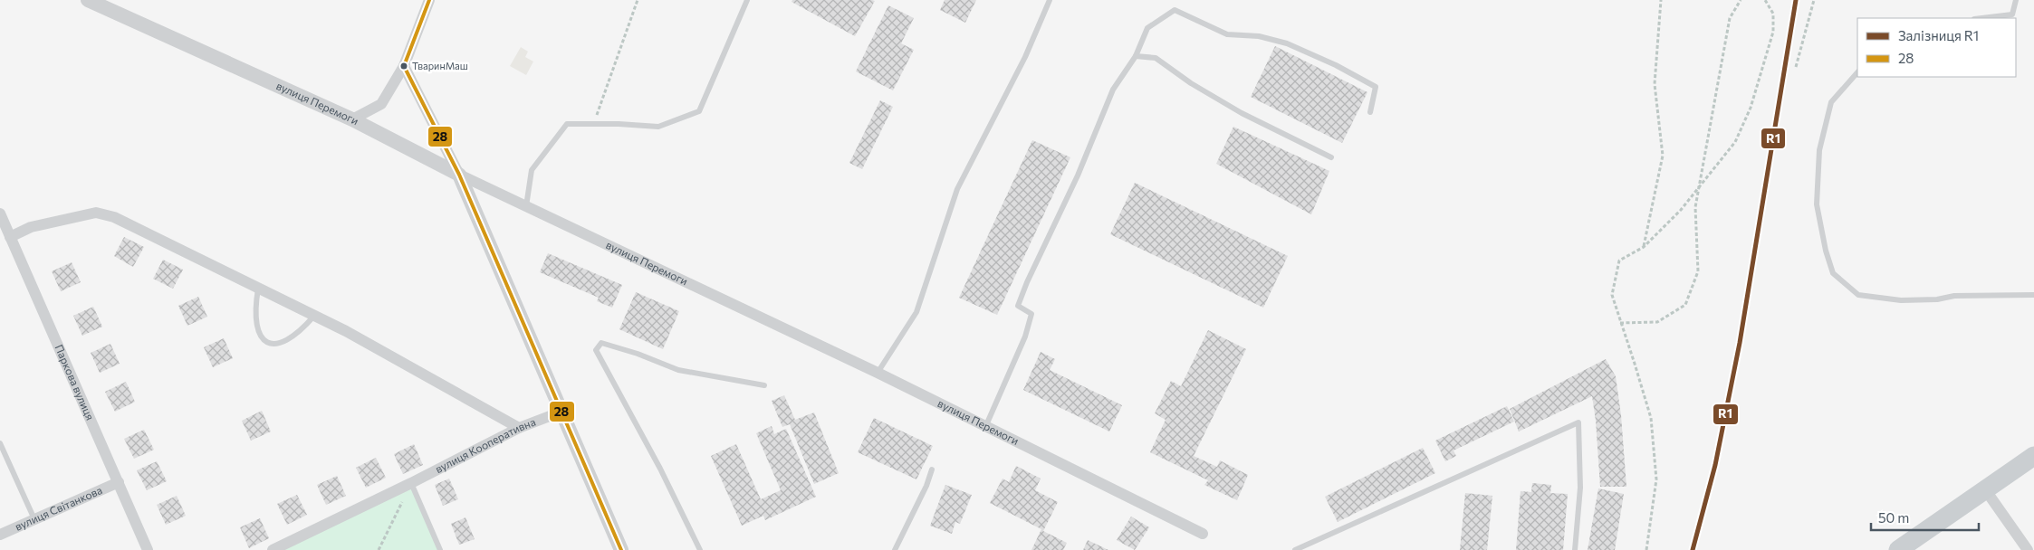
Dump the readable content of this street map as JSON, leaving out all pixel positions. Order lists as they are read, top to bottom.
{
  "streets": {
    "street": [
      "вулиця Перемоги",
      "Паркова вулиця",
      "вулиця Кооперативна",
      "вулиця Світанкова"
    ]
  },
  "crossings": [
    ["Паркова вулиця", "вулиця Світанкова"]
  ],
  "places": ["ТваринМаш"],
  "lines": ["rail line R1", "transit line 28"],
  "legend": ["Залізниця R1", "28"],
  "scale_bar": "50 m"
}
